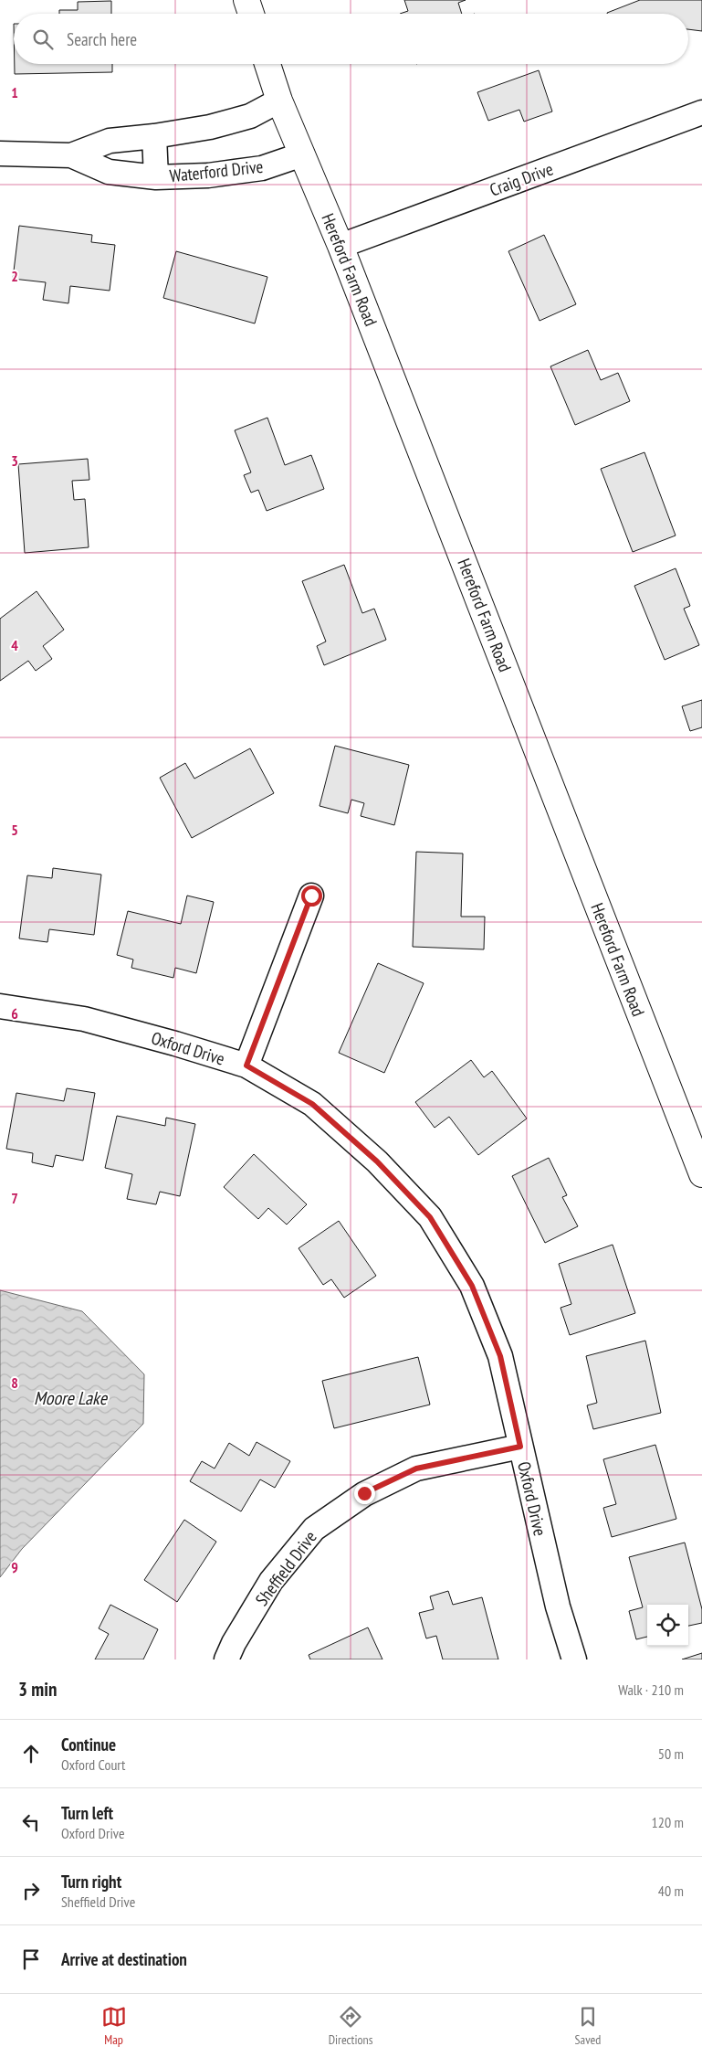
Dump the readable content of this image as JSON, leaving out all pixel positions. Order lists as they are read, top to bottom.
{
  "streets": {
    "street": [
      "Waterford Drive",
      "Craig Drive",
      "Hereford Farm Road",
      "Oxford Drive",
      "Sheffield Drive"
    ]
  },
  "crossings": [
    ["Waterford Drive", "Hereford Farm Road"],
    ["Craig Drive", "Hereford Farm Road"],
    ["Oxford Drive", "Sheffield Drive"]
  ],
  "water": ["Moore Lake"],
  "page": {
    "search": "Search here",
    "heading": ["3 min", "Walk · 210 m"],
    "list": [
      ["Continue", "Oxford Court", "50 m"],
      ["Turn left", "Oxford Drive", "120 m"],
      ["Turn right", "Sheffield Drive", "40 m"],
      "Arrive at destination"
    ],
    "nav": ["Map", "Directions", "Saved"]
  },
  "grid": {
    "rows": [
      "1",
      "2",
      "3",
      "4",
      "5",
      "6",
      "7",
      "8",
      "9"
    ]
  }
}
